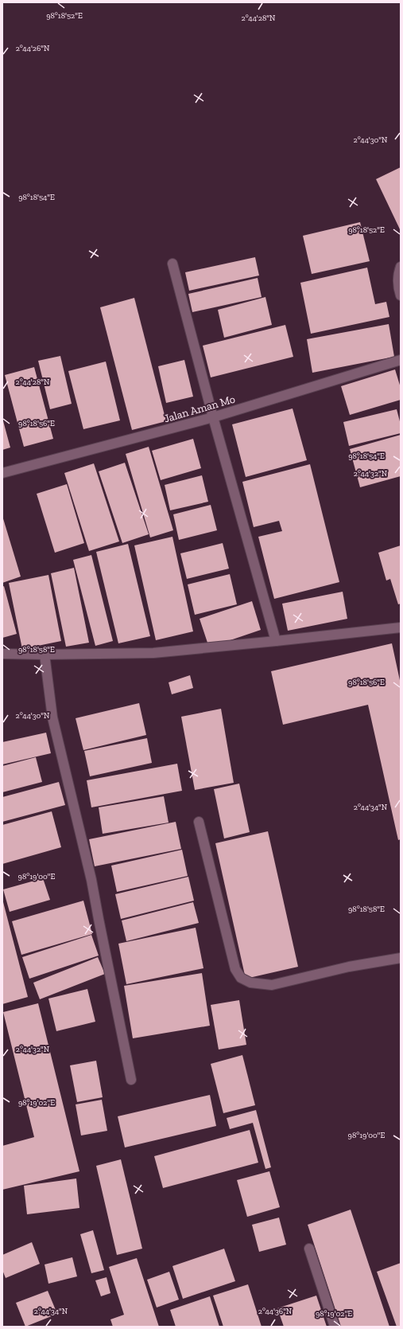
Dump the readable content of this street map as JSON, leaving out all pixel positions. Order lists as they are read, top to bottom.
{
  "streets": {
    "street": ["Jalan Aman Mo"]
  },
  "coordinates": [
    "98°18'52\"E",
    "2°44'28\"N",
    "2°44'26\"N",
    "2°44'30\"N",
    "98°18'54\"E",
    "98°18'56\"E",
    "2°44'32\"N",
    "98°18'58\"E",
    "2°44'34\"N",
    "98°19'00\"E",
    "98°19'02\"E",
    "2°44'36\"N"
  ]
}
